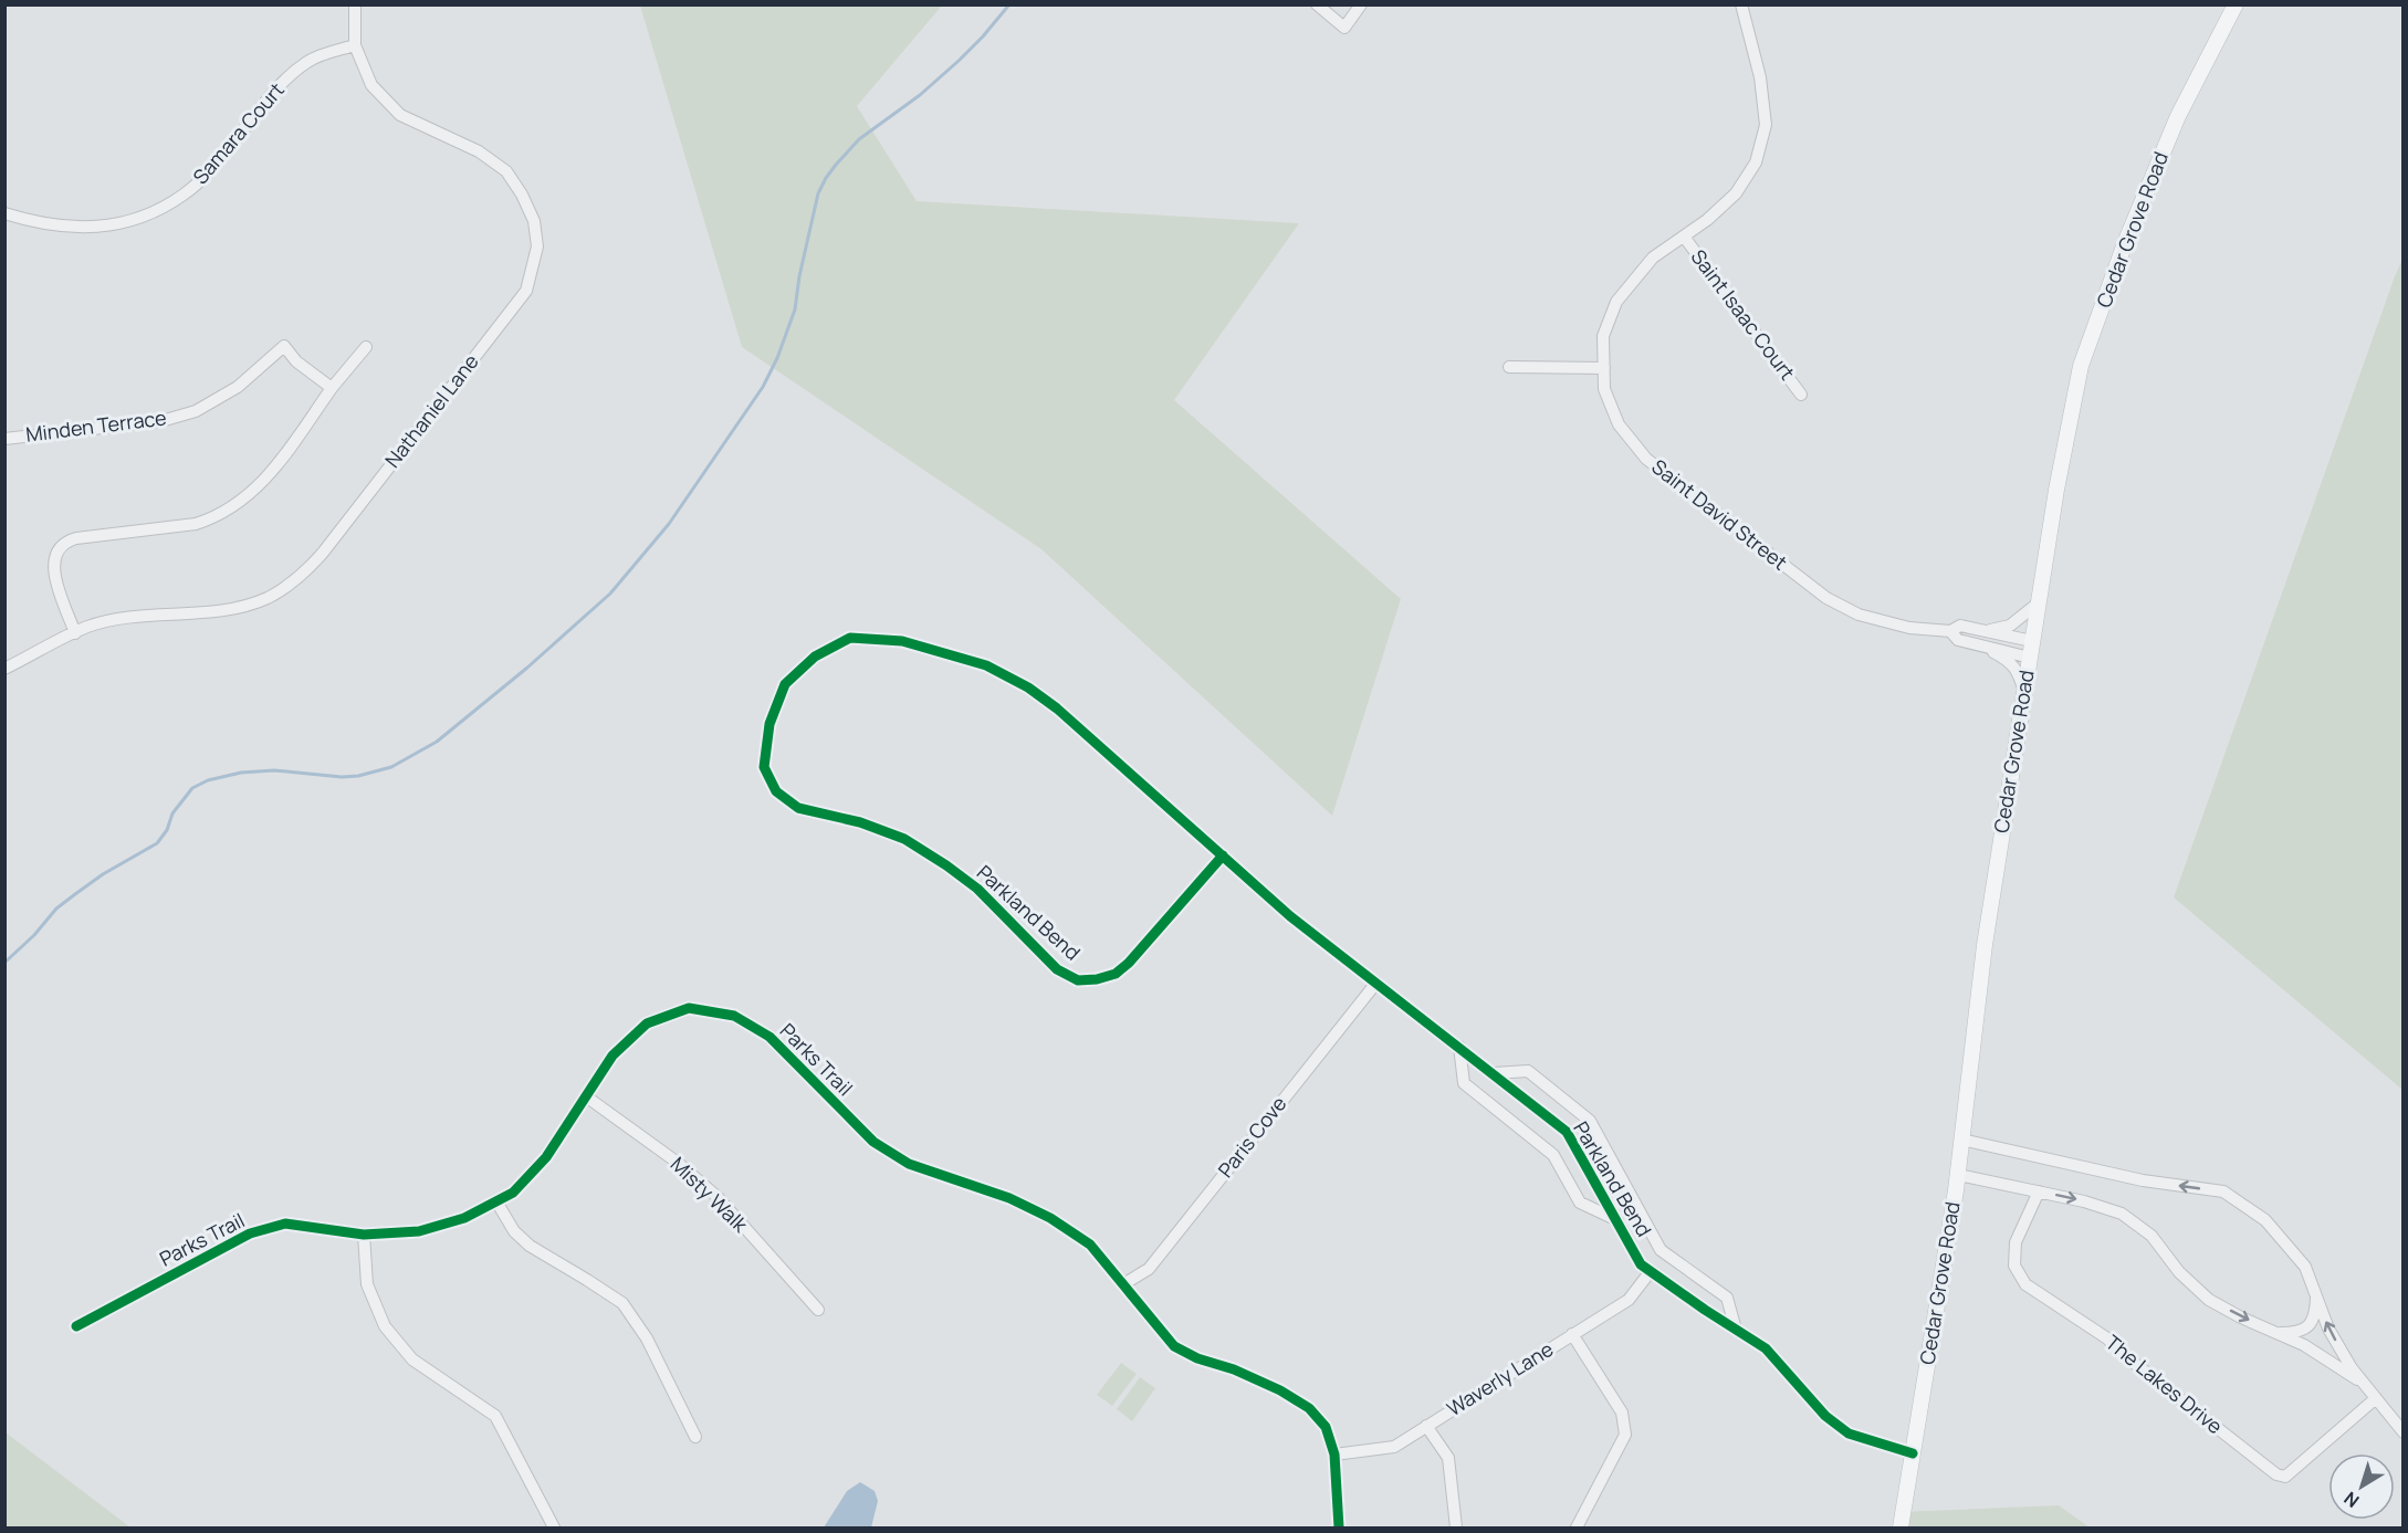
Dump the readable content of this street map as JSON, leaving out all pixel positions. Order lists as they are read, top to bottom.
{
  "streets": {
    "main road": ["Cedar Grove Road"],
    "street": [
      "Samara Court",
      "Saint Isaac Court",
      "Nathaniel Lane",
      "Minden Terrace",
      "Saint David Street",
      "Parkland Bend",
      "Parks Trail",
      "Paris Cove",
      "Misty Walk",
      "Waverly Lane",
      "The Lakes Drive"
    ]
  },
  "crossings": [
    ["Samara Court", "Nathaniel Lane"],
    ["Cedar Grove Road", "Saint David Street"],
    ["Cedar Grove Road", "Parkland Bend"],
    ["Saint Isaac Court", "Saint David Street"],
    ["Parkland Bend", "Paris Cove"],
    ["Parkland Bend", "Waverly Lane"],
    ["Parks Trail", "Paris Cove"],
    ["Parks Trail", "Misty Walk"],
    ["Parks Trail", "Waverly Lane"]
  ],
  "north": "bottom left"
}
